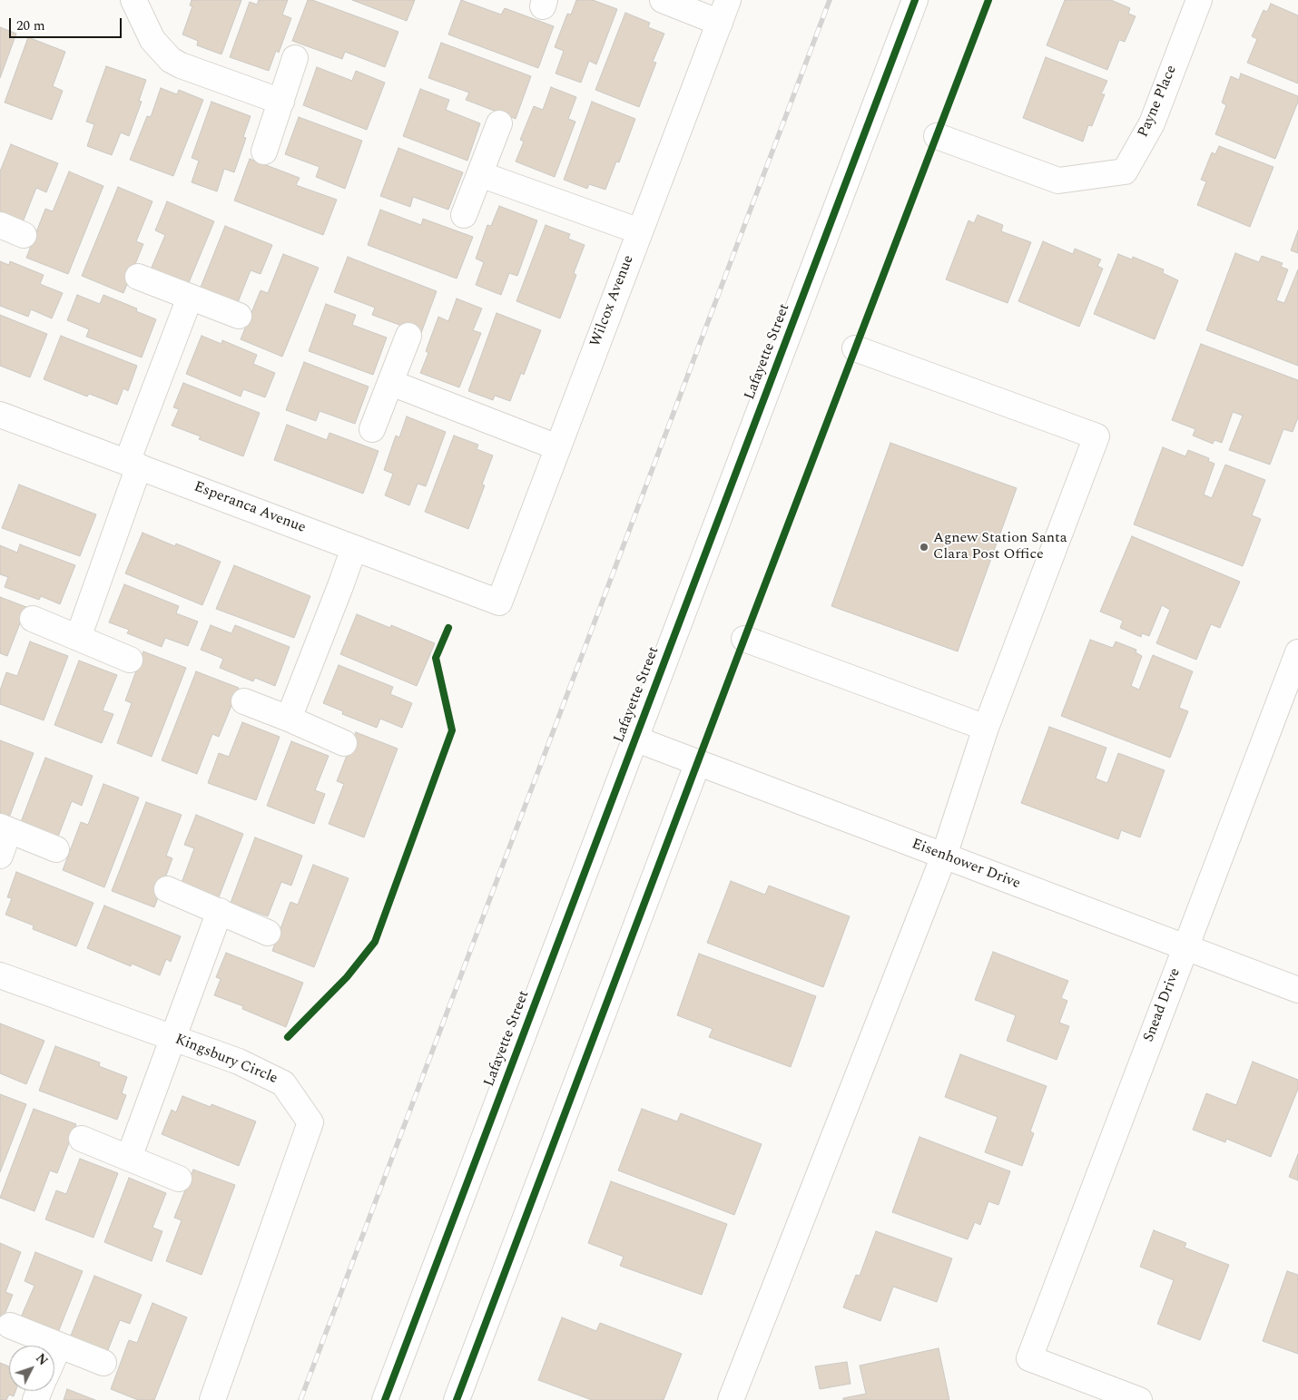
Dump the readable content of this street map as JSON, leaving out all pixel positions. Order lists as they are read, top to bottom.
{
  "streets": {
    "street": [
      "Payne Place",
      "Wilcox Avenue",
      "Lafayette Street",
      "Esperanca Avenue",
      "Eisenhower Drive",
      "Snead Drive",
      "Kingsbury Circle"
    ]
  },
  "crossings": [
    ["Wilcox Avenue", "Esperanca Avenue"],
    ["Lafayette Street", "Eisenhower Drive"],
    ["Eisenhower Drive", "Snead Drive"]
  ],
  "places": ["Agnew Station Santa Clara Post Office"],
  "scale_bar": "20 m",
  "north": "top right"
}
